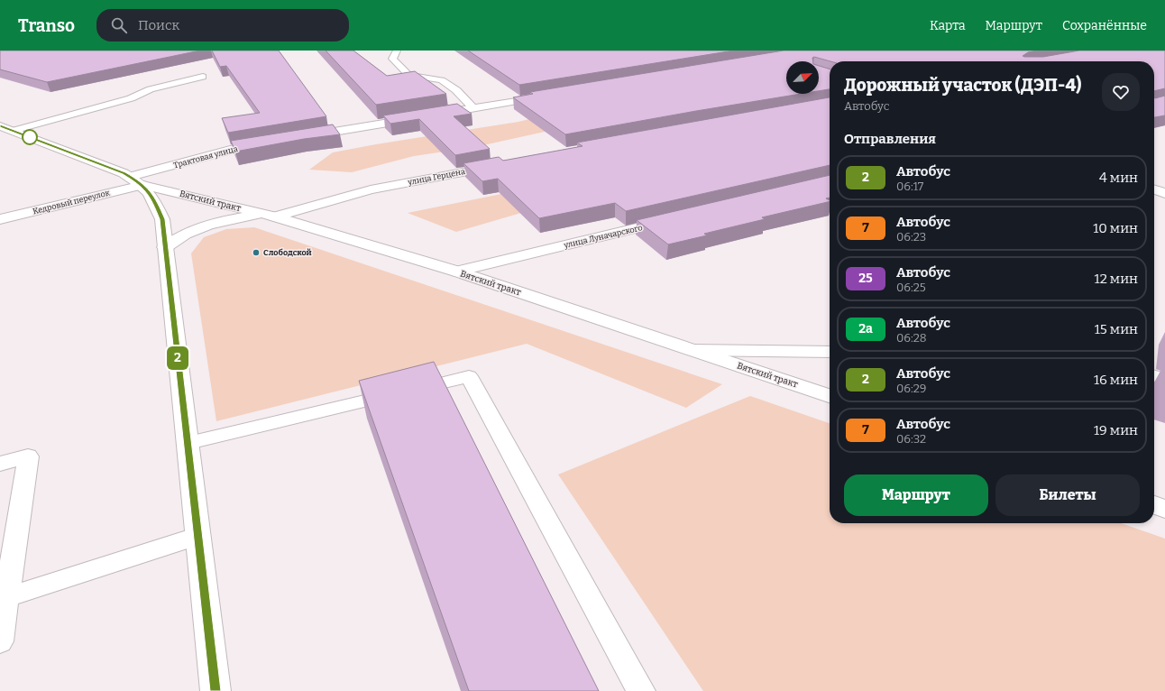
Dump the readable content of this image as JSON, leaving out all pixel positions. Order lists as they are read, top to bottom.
{
  "streets": {
    "main road": [
      "Трактовая улица",
      "улица Герцена",
      "Вятский тракт",
      "Кедровый переулок",
      "улица Луначарского"
    ]
  },
  "crossings": [
    ["Трактовая улица", "Вятский тракт"],
    ["Трактовая улица", "Кедровый переулок"],
    ["улица Герцена", "Вятский тракт"],
    ["Вятский тракт", "Кедровый переулок"],
    ["Вятский тракт", "улица Луначарского"]
  ],
  "places": ["Слободской"],
  "lines": ["bus line 2"],
  "north": "top right",
  "page": {
    "header": "Transo",
    "search": "Поиск",
    "nav": ["Карта", "Маршрут", "Сохранённые"],
    "on_map": "2",
    "heading": [
      ["Дорожный участок (ДЭП-4)", "Автобус"],
      "Отправления"
    ],
    "list": [
      {
        "mark": "2",
        "name": "Автобус",
        "note": "06:17",
        "value": "4 мин"
      },
      {
        "mark": "7",
        "name": "Автобус",
        "note": "06:23",
        "value": "10 мин"
      },
      {
        "mark": "25",
        "name": "Автобус",
        "note": "06:25",
        "value": "12 мин"
      },
      {
        "mark": "2а",
        "name": "Автобус",
        "note": "06:28",
        "value": "15 мин"
      },
      {
        "mark": "2",
        "name": "Автобус",
        "note": "06:29",
        "value": "16 мин"
      },
      {
        "mark": "7",
        "name": "Автобус",
        "note": "06:32",
        "value": "19 мин"
      }
    ],
    "buttons": ["Маршрут", "Билеты"]
  }
}
